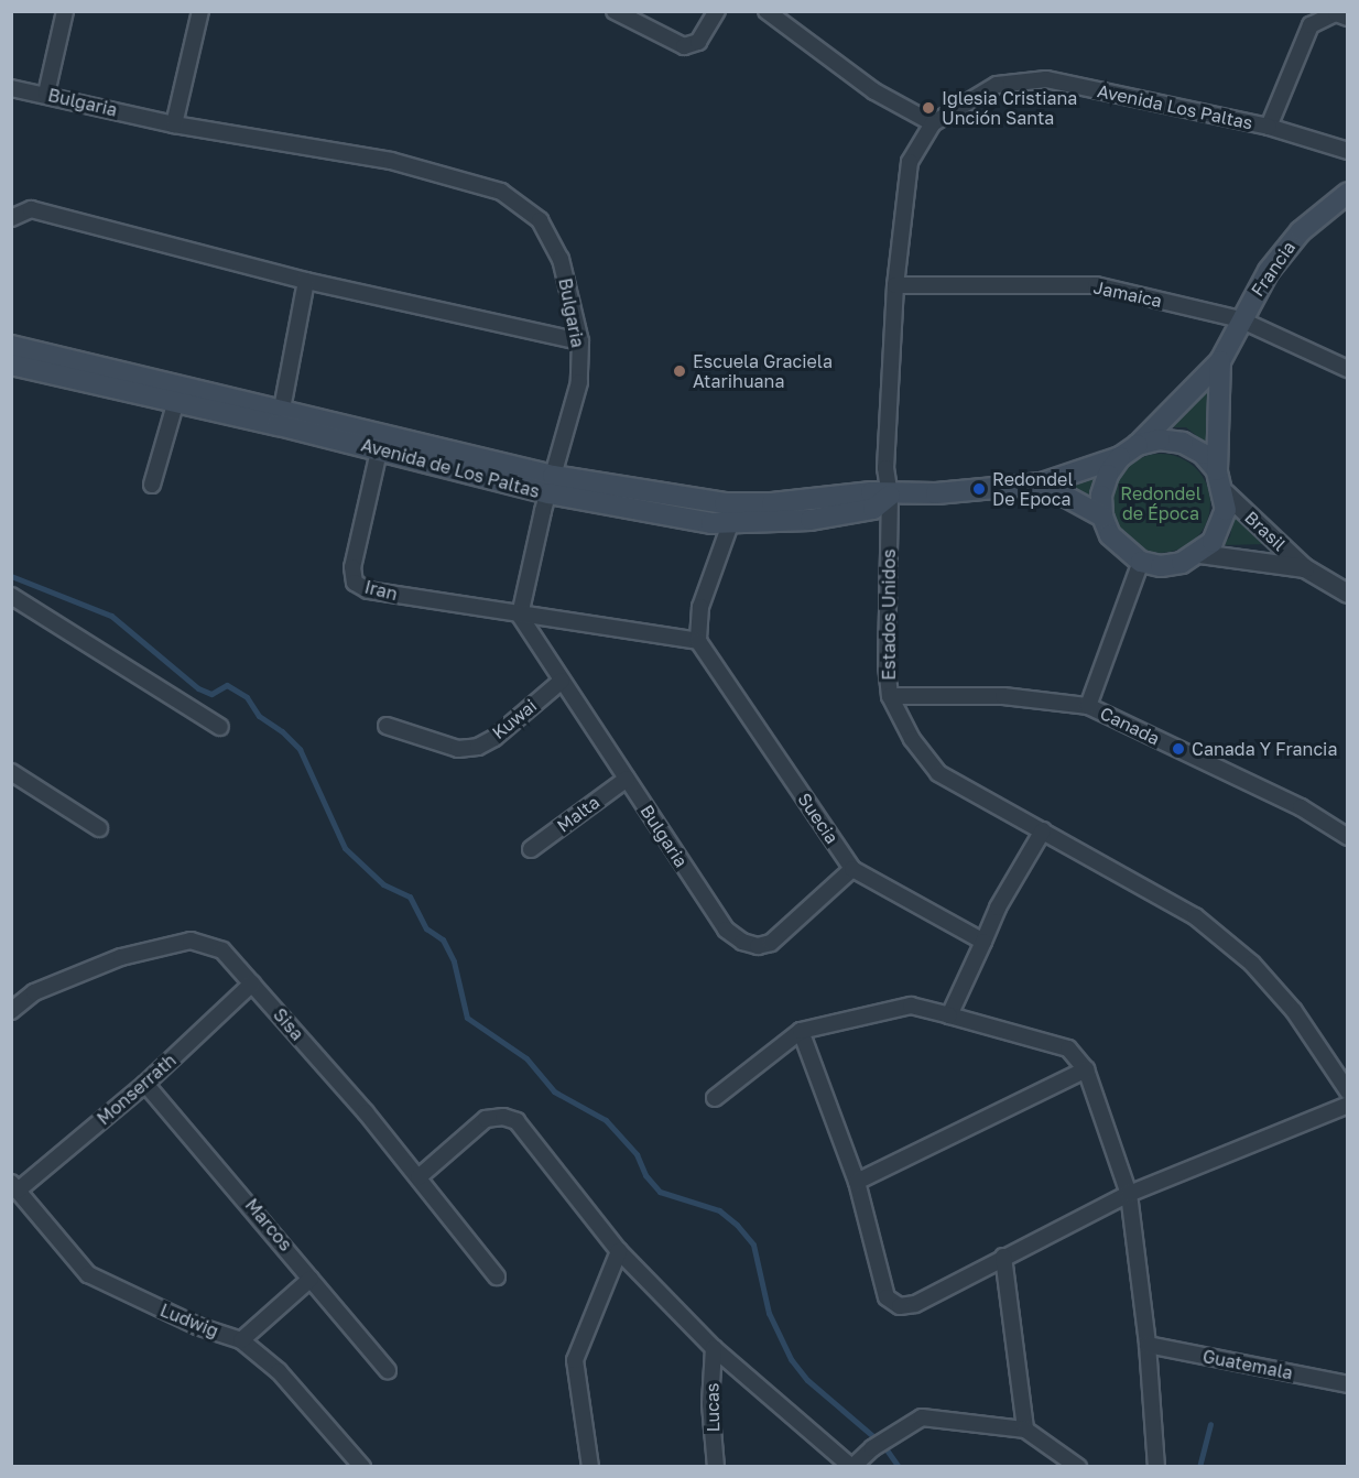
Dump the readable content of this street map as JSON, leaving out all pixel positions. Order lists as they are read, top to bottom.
{
  "streets": {
    "main road": ["Francia", "Avenida de Los Paltas"],
    "street": [
      "Bulgaria",
      "Avenida Los Paltas",
      "Jamaica",
      "Brasil",
      "Iran",
      "Estados Unidos",
      "Kuwai",
      "Canada",
      "Malta",
      "Suecia",
      "Sisa",
      "Monserrath",
      "Marcos",
      "Ludwig",
      "Guatemala",
      "Lucas"
    ]
  },
  "crossings": [
    ["Bulgaria", "Avenida de Los Paltas"],
    ["Bulgaria", "Iran"],
    ["Bulgaria", "Kuwai"],
    ["Bulgaria", "Malta"],
    ["Bulgaria", "Suecia"],
    ["Avenida Los Paltas", "Estados Unidos"],
    ["Francia", "Jamaica"],
    ["Francia", "Avenida de Los Paltas"],
    ["Francia", "Brasil"],
    ["Jamaica", "Estados Unidos"],
    ["Avenida de Los Paltas", "Brasil"],
    ["Avenida de Los Paltas", "Iran"],
    ["Avenida de Los Paltas", "Estados Unidos"],
    ["Estados Unidos", "Canada"],
    ["Sisa", "Monserrath"],
    ["Monserrath", "Marcos"],
    ["Monserrath", "Ludwig"]
  ],
  "parks": ["Redondel de Época"],
  "places": [
    "Iglesia Cristiana Unción Santa",
    "Escuela Graciela Atarihuana",
    "Redondel De Epoca",
    "Canada Y Francia"
  ]
}
